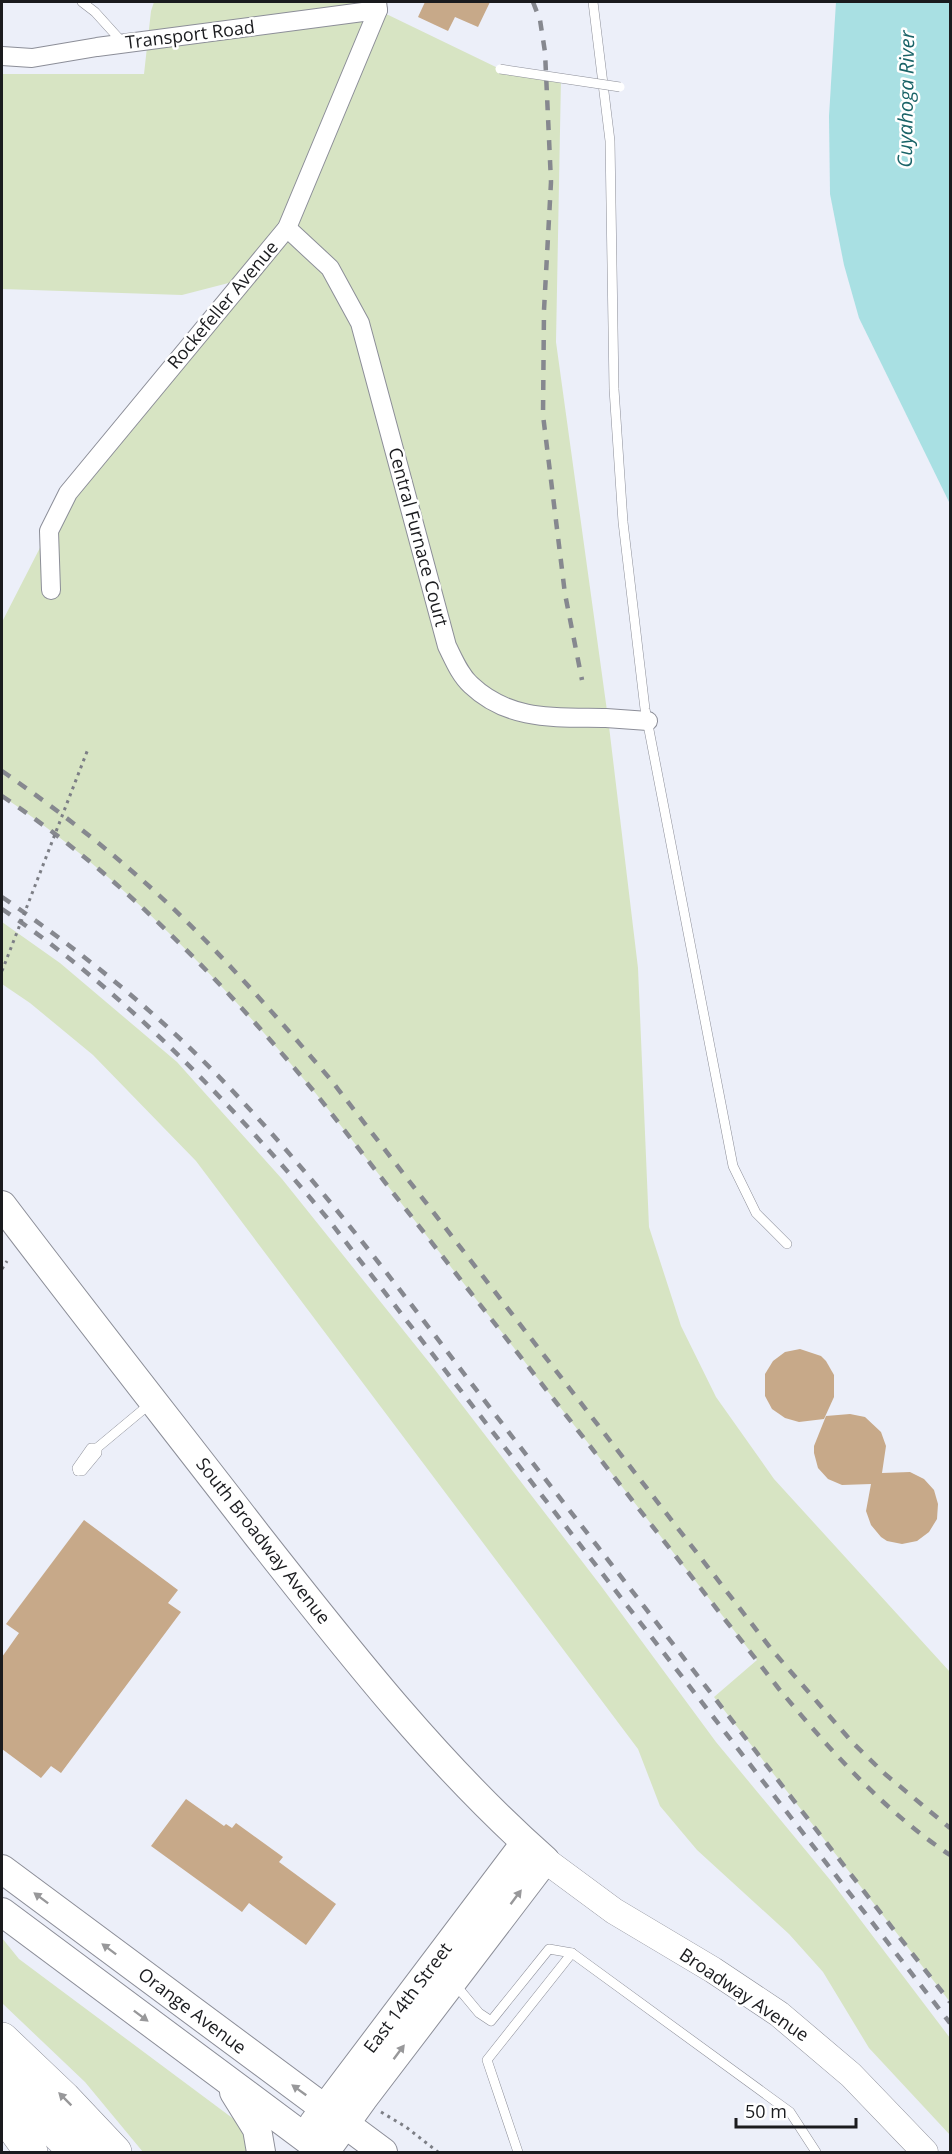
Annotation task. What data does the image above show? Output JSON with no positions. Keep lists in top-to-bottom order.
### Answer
{
  "streets": {
    "main road": ["South Broadway Avenue", "East 14th Street", "Orange Avenue"],
    "street": [
      "Transport Road",
      "Rockefeller Avenue",
      "Central Furnace Court",
      "Broadway Avenue"
    ]
  },
  "crossings": [
    ["Transport Road", "Rockefeller Avenue"],
    ["Rockefeller Avenue", "Central Furnace Court"],
    ["South Broadway Avenue", "Broadway Avenue"],
    ["South Broadway Avenue", "East 14th Street"],
    ["Broadway Avenue", "East 14th Street"],
    ["East 14th Street", "Orange Avenue"]
  ],
  "water": ["Cuyahoga River"],
  "scale_bar": "50 m"
}
